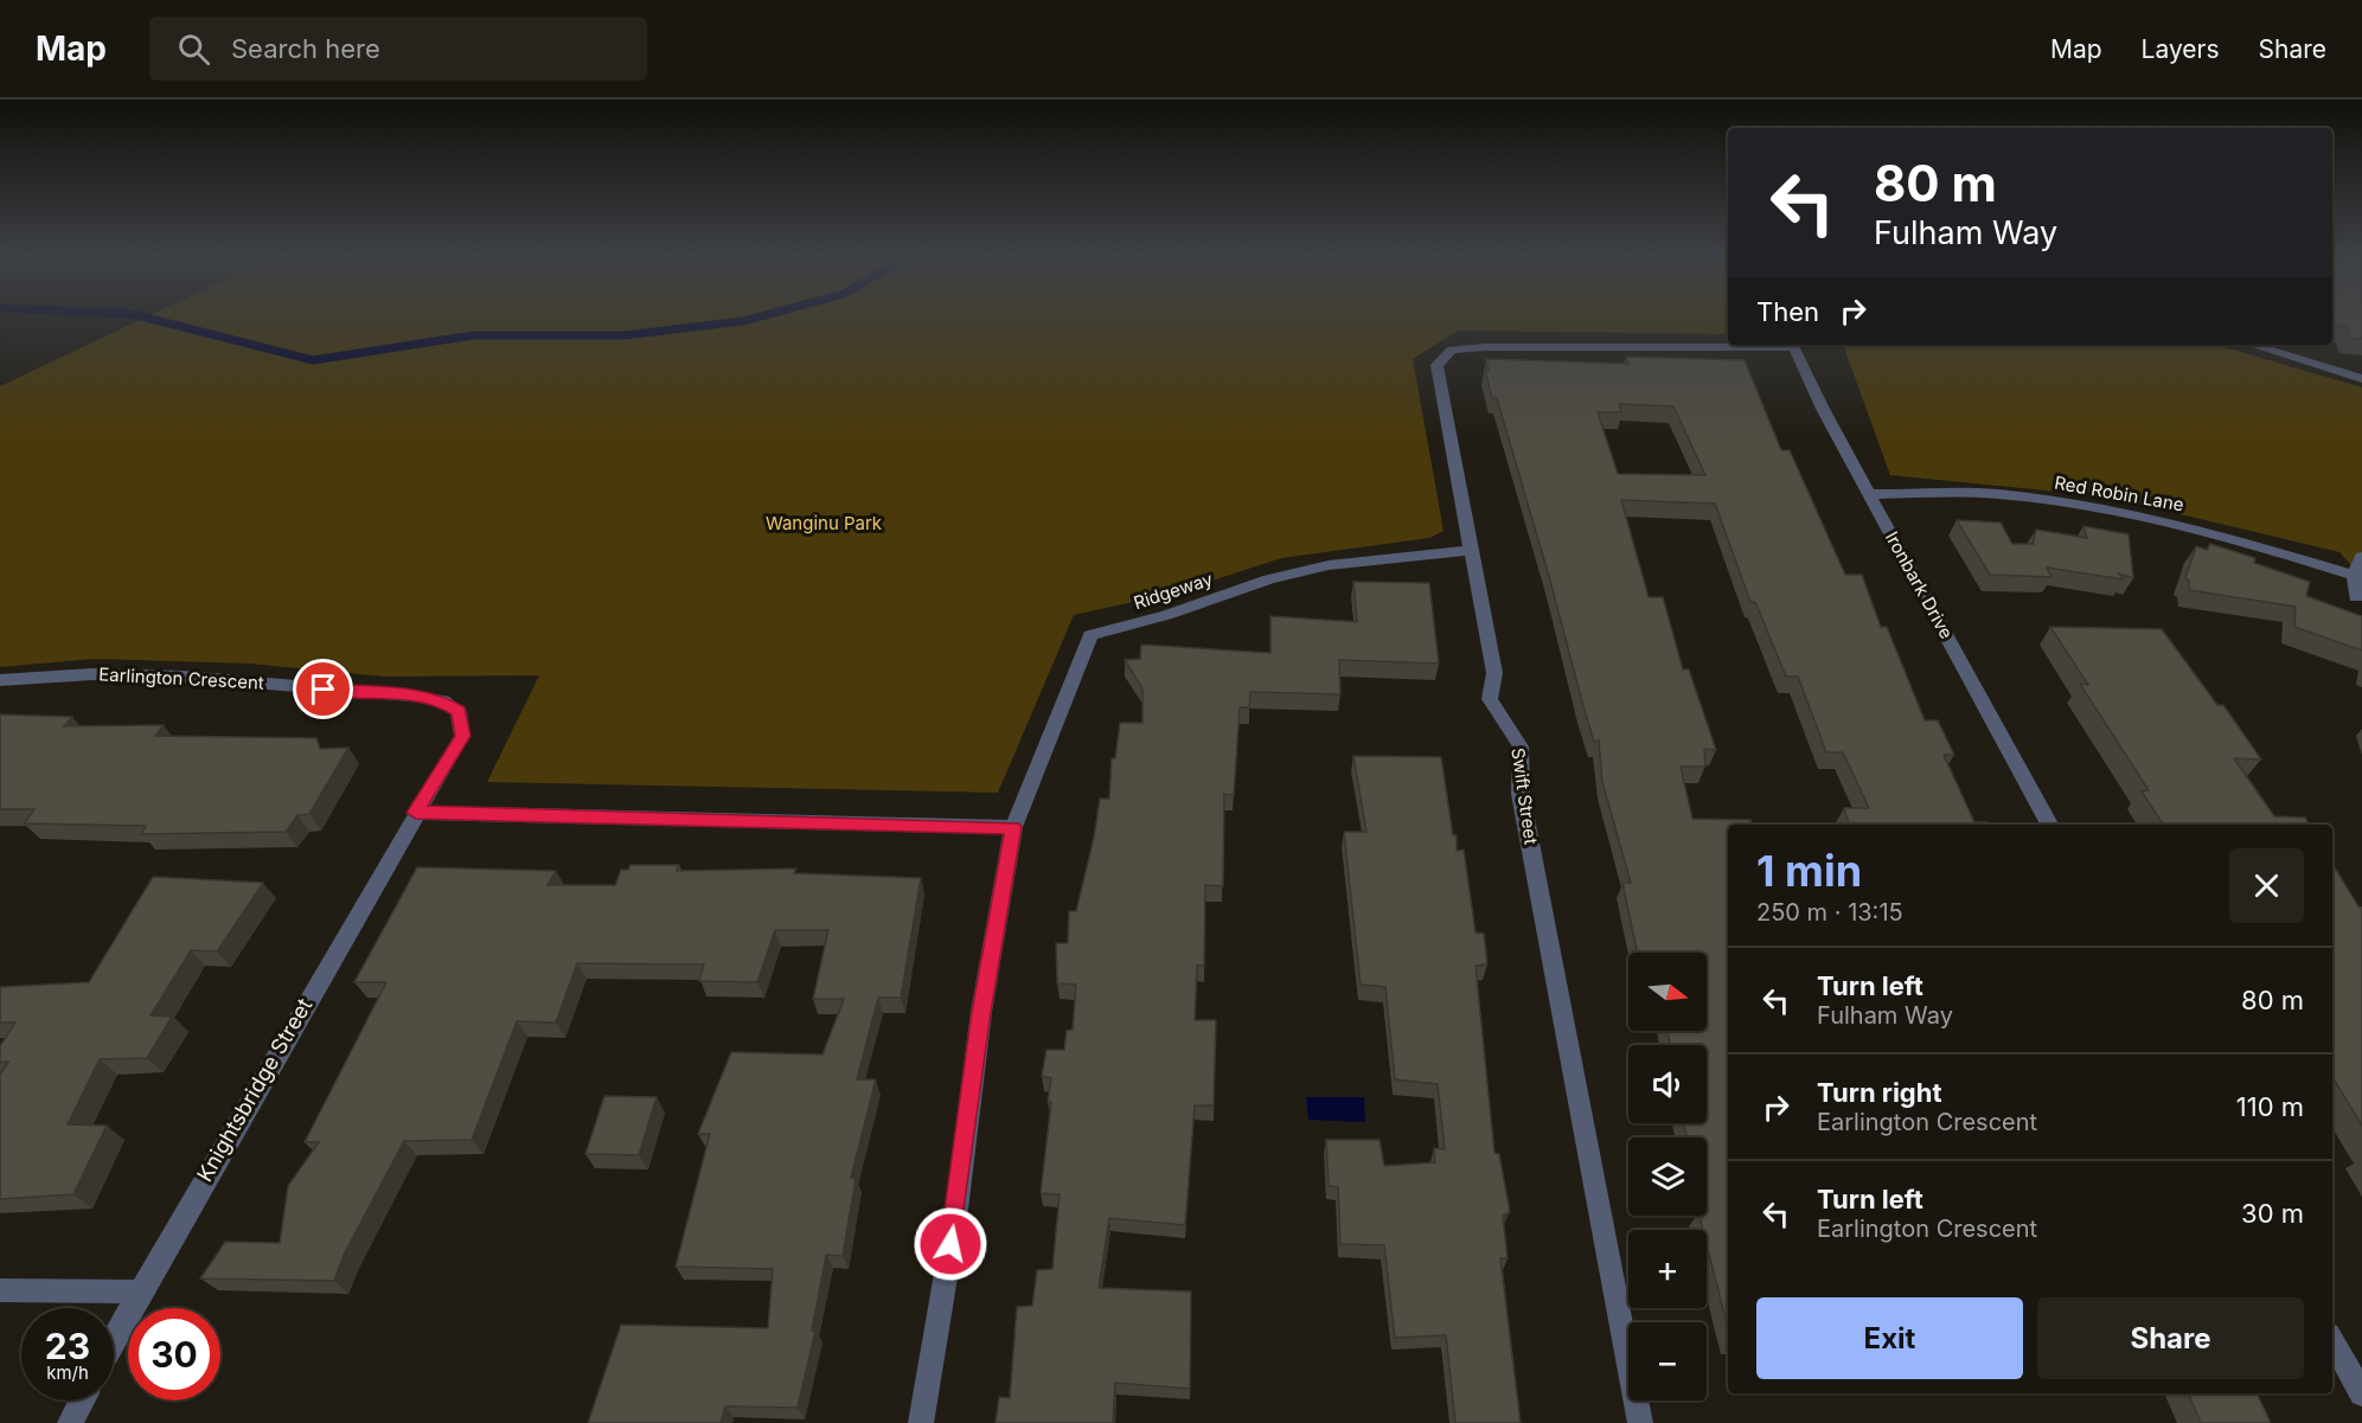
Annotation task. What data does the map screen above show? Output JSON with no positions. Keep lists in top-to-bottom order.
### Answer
{
  "streets": {
    "street": [
      "Red Robin Lane",
      "Ironbark Drive",
      "Ridgeway",
      "Earlington Crescent",
      "Swift Street",
      "Knightsbridge Street"
    ]
  },
  "crossings": [
    ["Red Robin Lane", "Ironbark Drive"],
    ["Ridgeway", "Swift Street"],
    ["Earlington Crescent", "Knightsbridge Street"]
  ],
  "parks": ["Wanginu Park"],
  "north": "right",
  "page": {
    "header": "Map",
    "search": "Search here",
    "nav": ["Map", "Layers", "Share"],
    "turn": ["80 m", "Fulham Way"],
    "then": "Then",
    "heading": ["1 min", "250 m · 13:15"],
    "list": [
      {
        "name": "Turn left",
        "note": "Fulham Way",
        "value": "80 m"
      },
      {
        "name": "Turn right",
        "note": "Earlington Crescent",
        "value": "110 m"
      },
      {
        "name": "Turn left",
        "note": "Earlington Crescent",
        "value": "30 m"
      }
    ],
    "map_buttons": ["+", "−"],
    "buttons": ["Exit", "Share"],
    "speed": "23 km/h",
    "limit": "30"
  }
}
